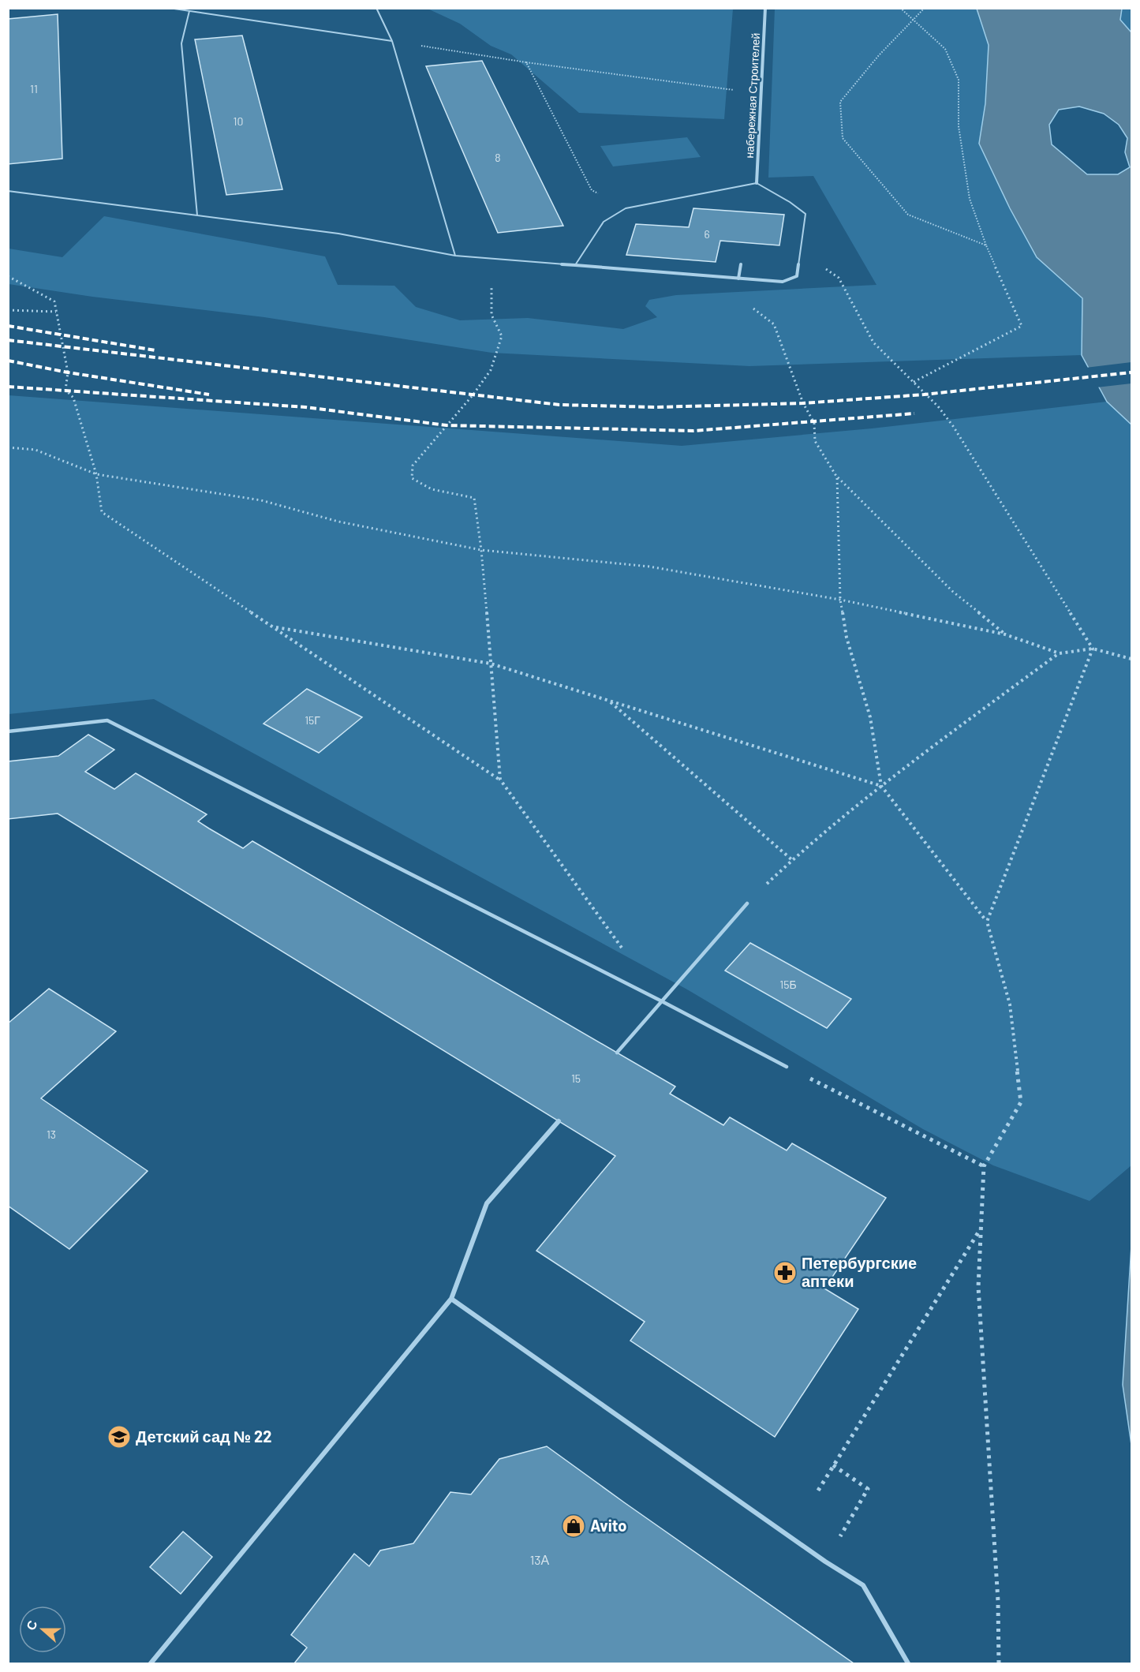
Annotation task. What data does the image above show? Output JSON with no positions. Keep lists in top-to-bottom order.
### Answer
{
  "streets": {
    "street": ["набережная Строителей"]
  },
  "places": {
    "pharmacy": ["Петербургские аптеки"],
    "school or university": ["Детский сад № 22"],
    "shop": ["Avito"]
  },
  "house_numbers": [
    "11",
    "10",
    "8",
    "6",
    "15Г",
    "15Б",
    "15",
    "13",
    "13А"
  ],
  "north": "left"
}
